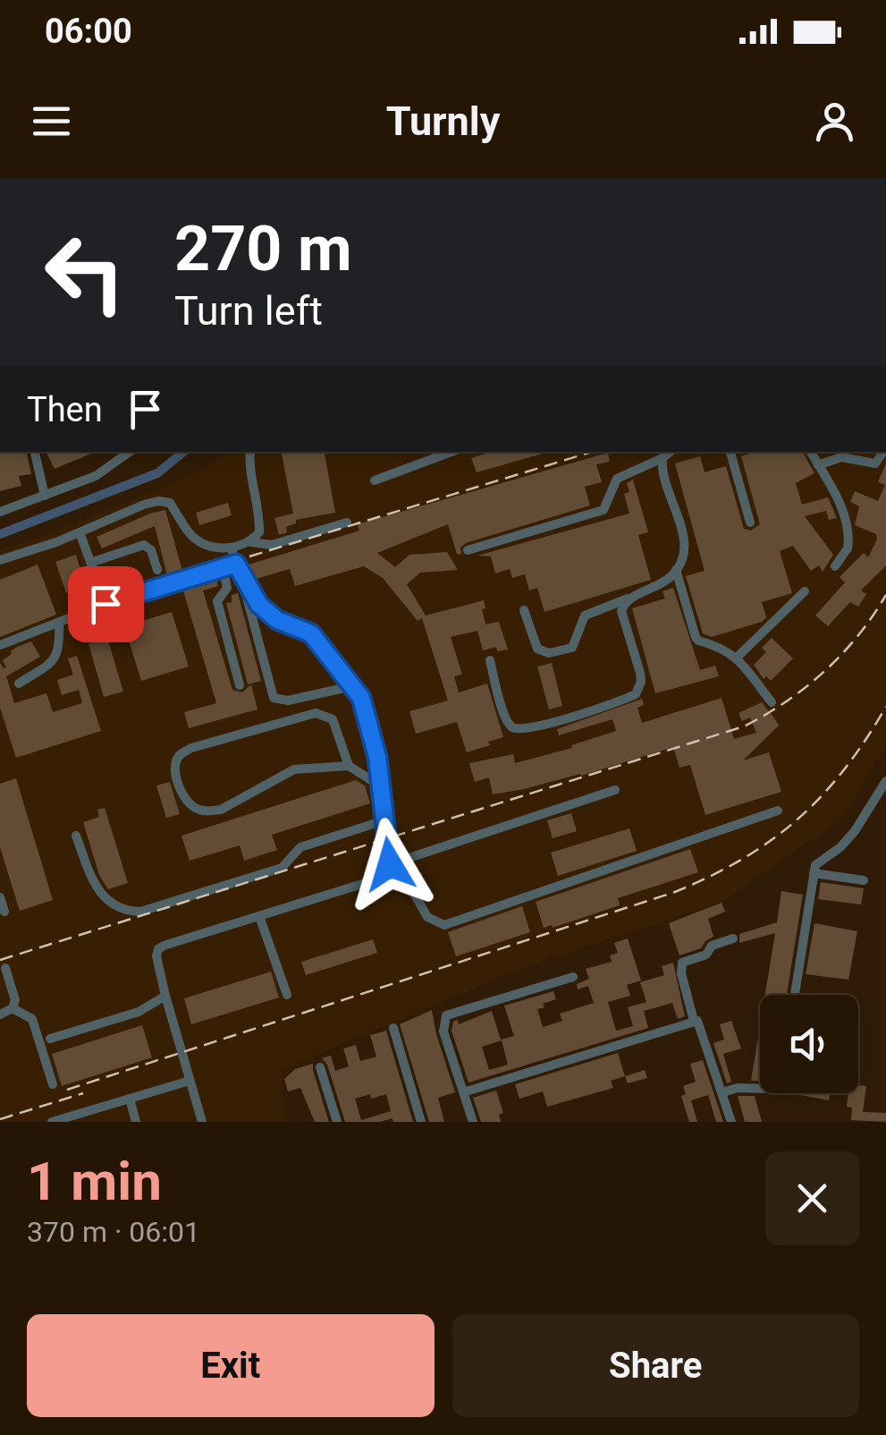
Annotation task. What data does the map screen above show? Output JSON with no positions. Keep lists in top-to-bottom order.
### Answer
{
  "page": {
    "status": "06:00",
    "header": "Turnly",
    "turn": ["270 m", "Turn left"],
    "then": "Then",
    "heading": ["1 min", "370 m · 06:01"],
    "buttons": ["Exit", "Share"]
  }
}
